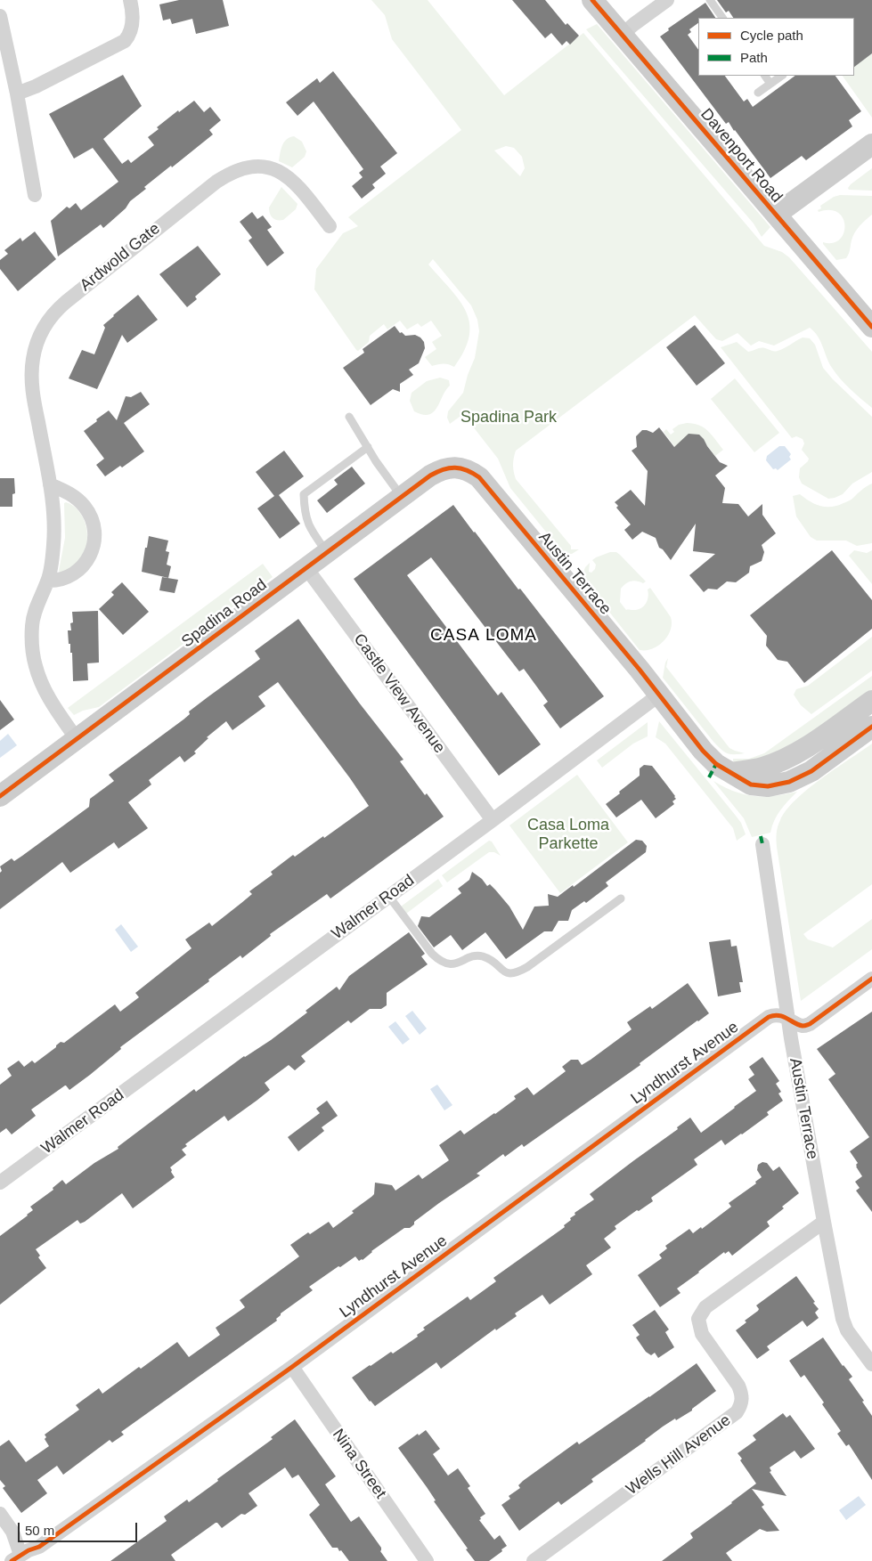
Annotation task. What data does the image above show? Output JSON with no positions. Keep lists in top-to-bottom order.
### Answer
{
  "streets": {
    "street": [
      "Davenport Road",
      "Ardwold Gate",
      "Austin Terrace",
      "Spadina Road",
      "Castle View Avenue",
      "Walmer Road",
      "Lyndhurst Avenue",
      "Wells Hill Avenue",
      "Nina Street"
    ]
  },
  "crossings": [
    ["Ardwold Gate", "Spadina Road"],
    ["Austin Terrace", "Spadina Road"],
    ["Austin Terrace", "Walmer Road"],
    ["Austin Terrace", "Lyndhurst Avenue"],
    ["Austin Terrace", "Wells Hill Avenue"],
    ["Spadina Road", "Castle View Avenue"],
    ["Castle View Avenue", "Walmer Road"],
    ["Lyndhurst Avenue", "Nina Street"]
  ],
  "districts": ["CASA LOMA"],
  "parks": ["Spadina Park", "Casa Loma Parkette"],
  "legend": ["Cycle path", "Path"],
  "scale_bar": "50 m"
}
